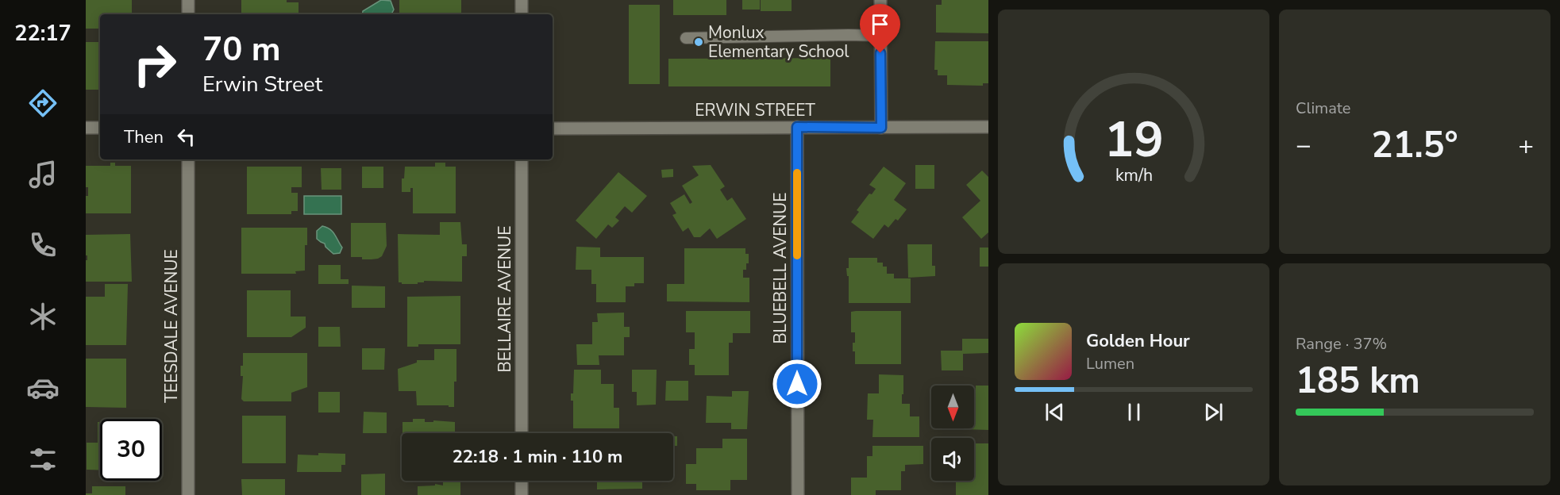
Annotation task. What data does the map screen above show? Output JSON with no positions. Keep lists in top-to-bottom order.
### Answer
{
  "streets": {
    "street": [
      "ERWIN STREET",
      "BLUEBELL AVENUE",
      "BELLAIRE AVENUE",
      "TEESDALE AVENUE"
    ]
  },
  "crossings": [
    ["ERWIN STREET", "BLUEBELL AVENUE"]
  ],
  "places": ["Monlux Elementary School"],
  "north": "bottom",
  "page": {
    "tabs": "22:17",
    "tile": [
      "Climate",
      ["Range · 37%", "185 km"]
    ],
    "turn": ["70 m", "Erwin Street"],
    "then": "Then",
    "heat": ["−", "21.5°", "+"],
    "song": ["Golden Hour", "Lumen"],
    "limit": "30",
    "trip": "22:18 · 1 min · 110 m",
    "gauge": ["19", "km/h"]
  }
}
